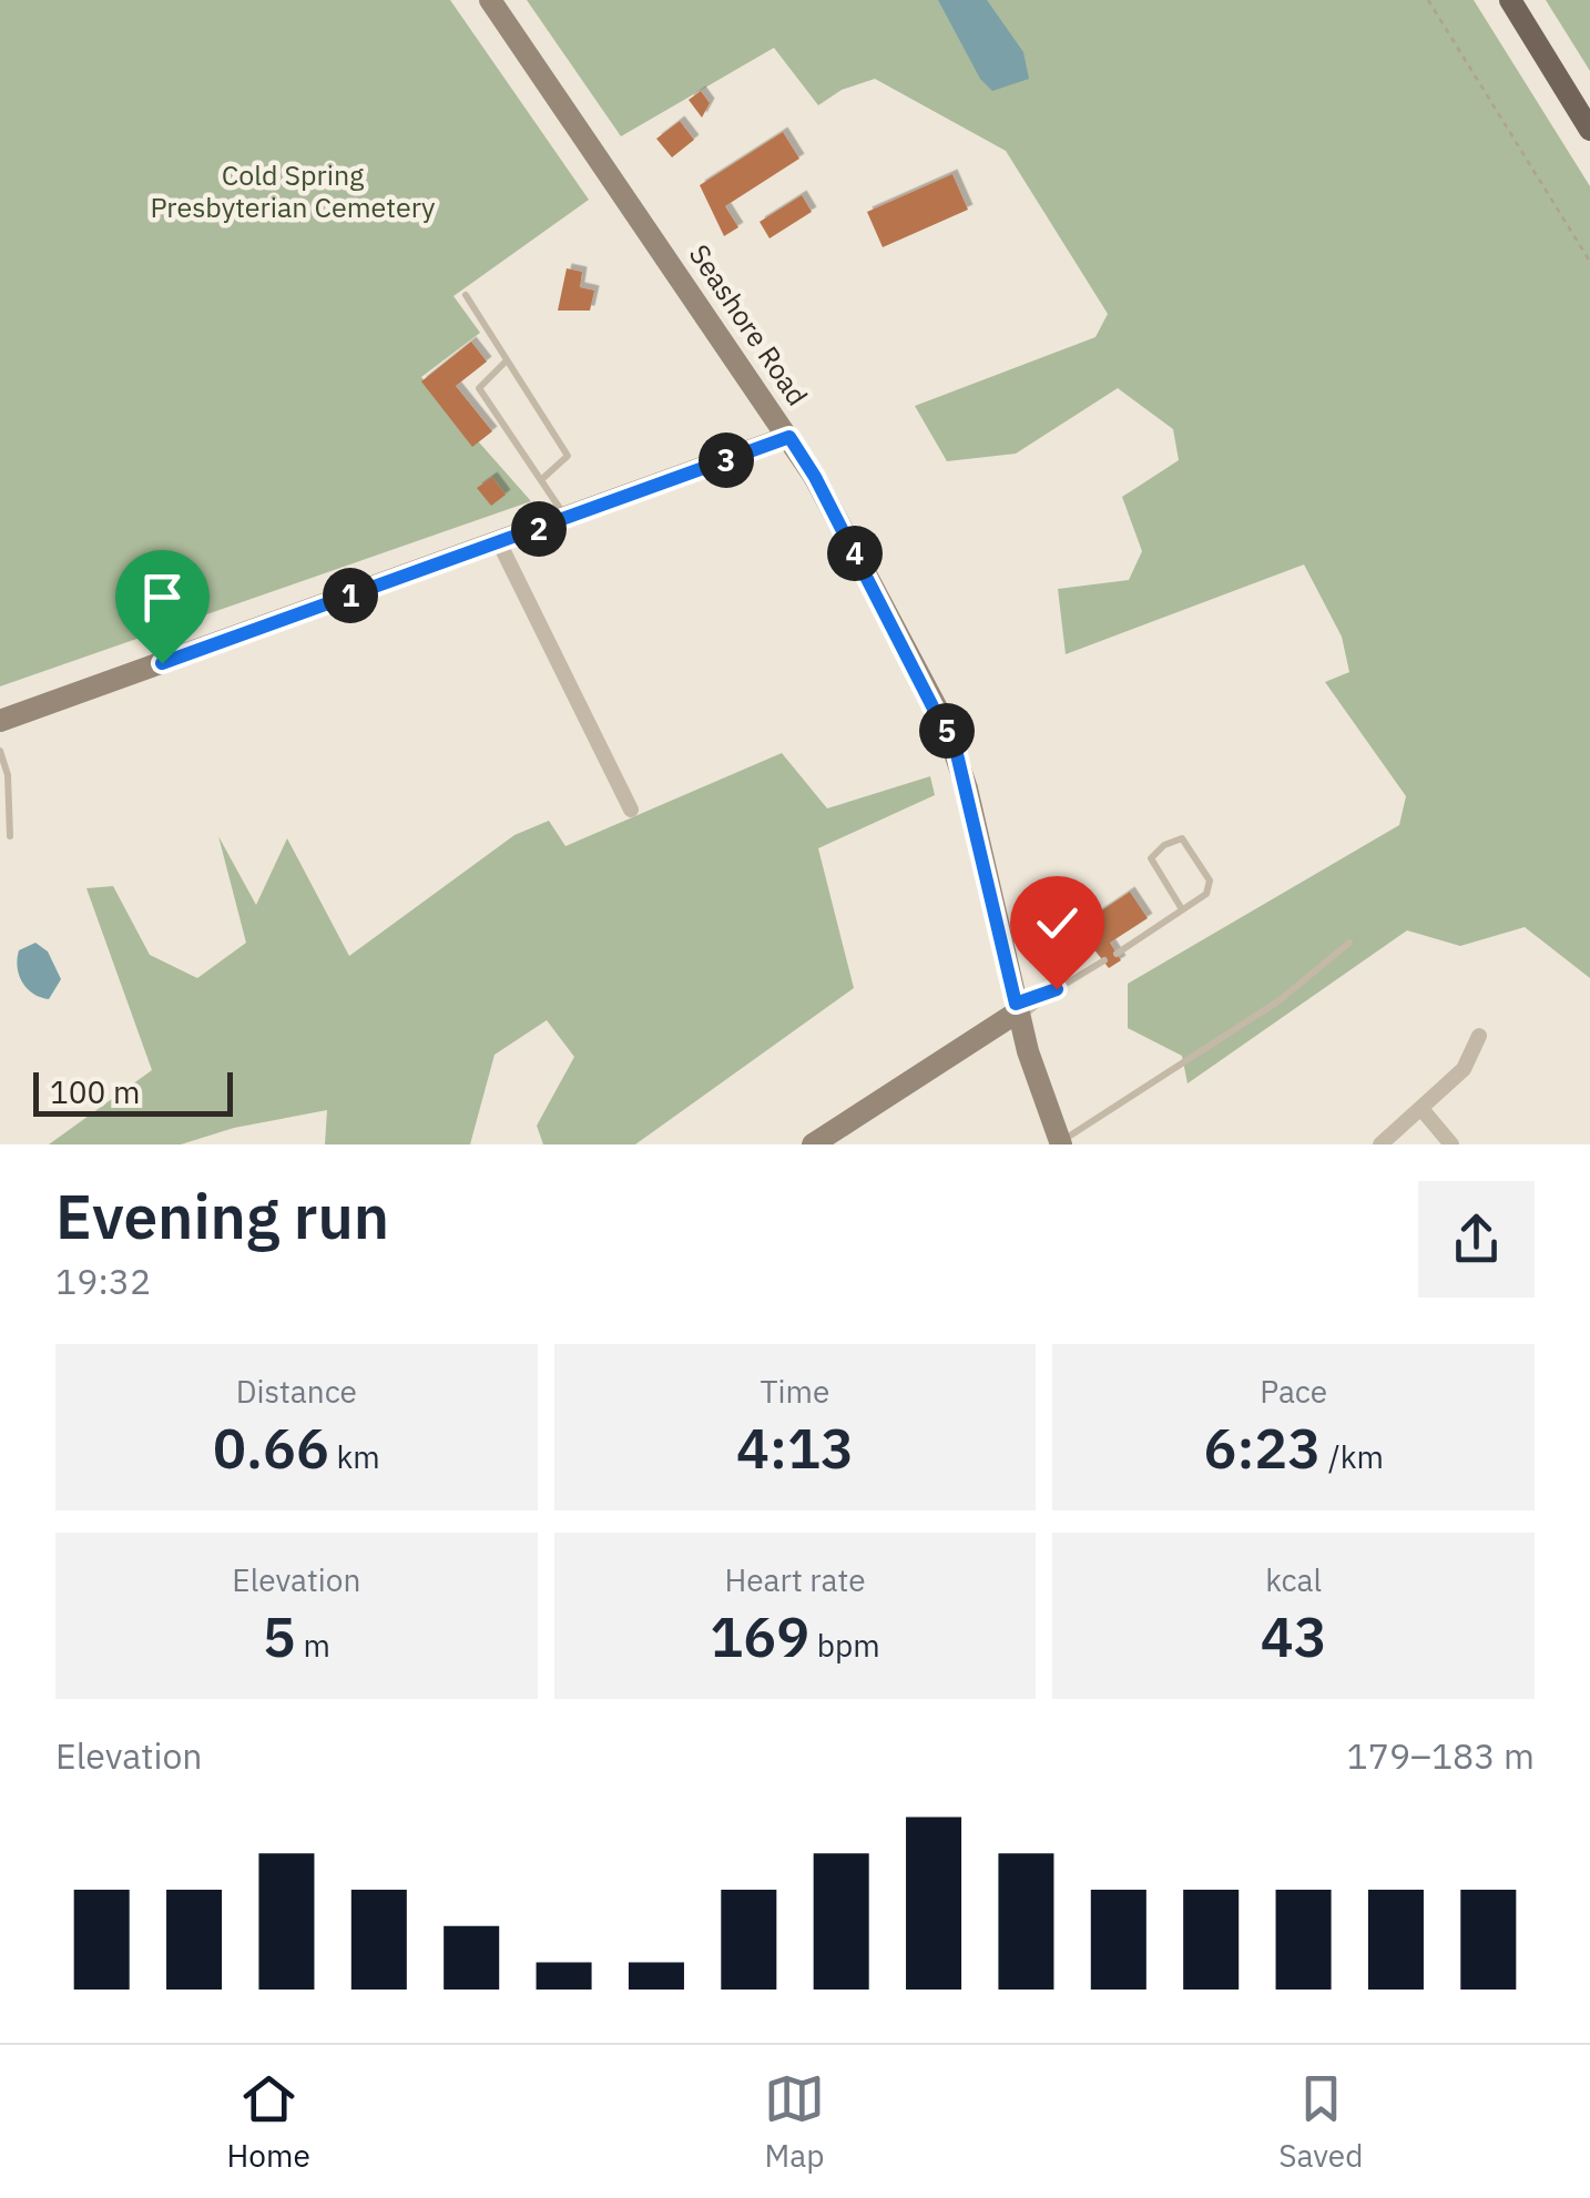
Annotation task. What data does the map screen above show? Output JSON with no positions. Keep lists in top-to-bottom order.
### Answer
{
  "streets": {
    "street": ["Seashore Road"]
  },
  "parks": ["Cold Spring Presbyterian Cemetery"],
  "scale_bar": "100 m",
  "page": {
    "pins": [
      "3",
      "2",
      "4",
      "1",
      "5"
    ],
    "scale": "100 m",
    "heading": ["Evening run", "19:32"],
    "stats": [
      ["Distance", "0.66 km"],
      ["Time", "4:13"],
      ["Pace", "6:23 /km"],
      ["Elevation", "5 m"],
      ["Heart rate", "169 bpm"],
      ["kcal", "43"]
    ],
    "chart": ["Elevation", "179–183 m"],
    "tabs": ["Home", "Map", "Saved"]
  }
}
